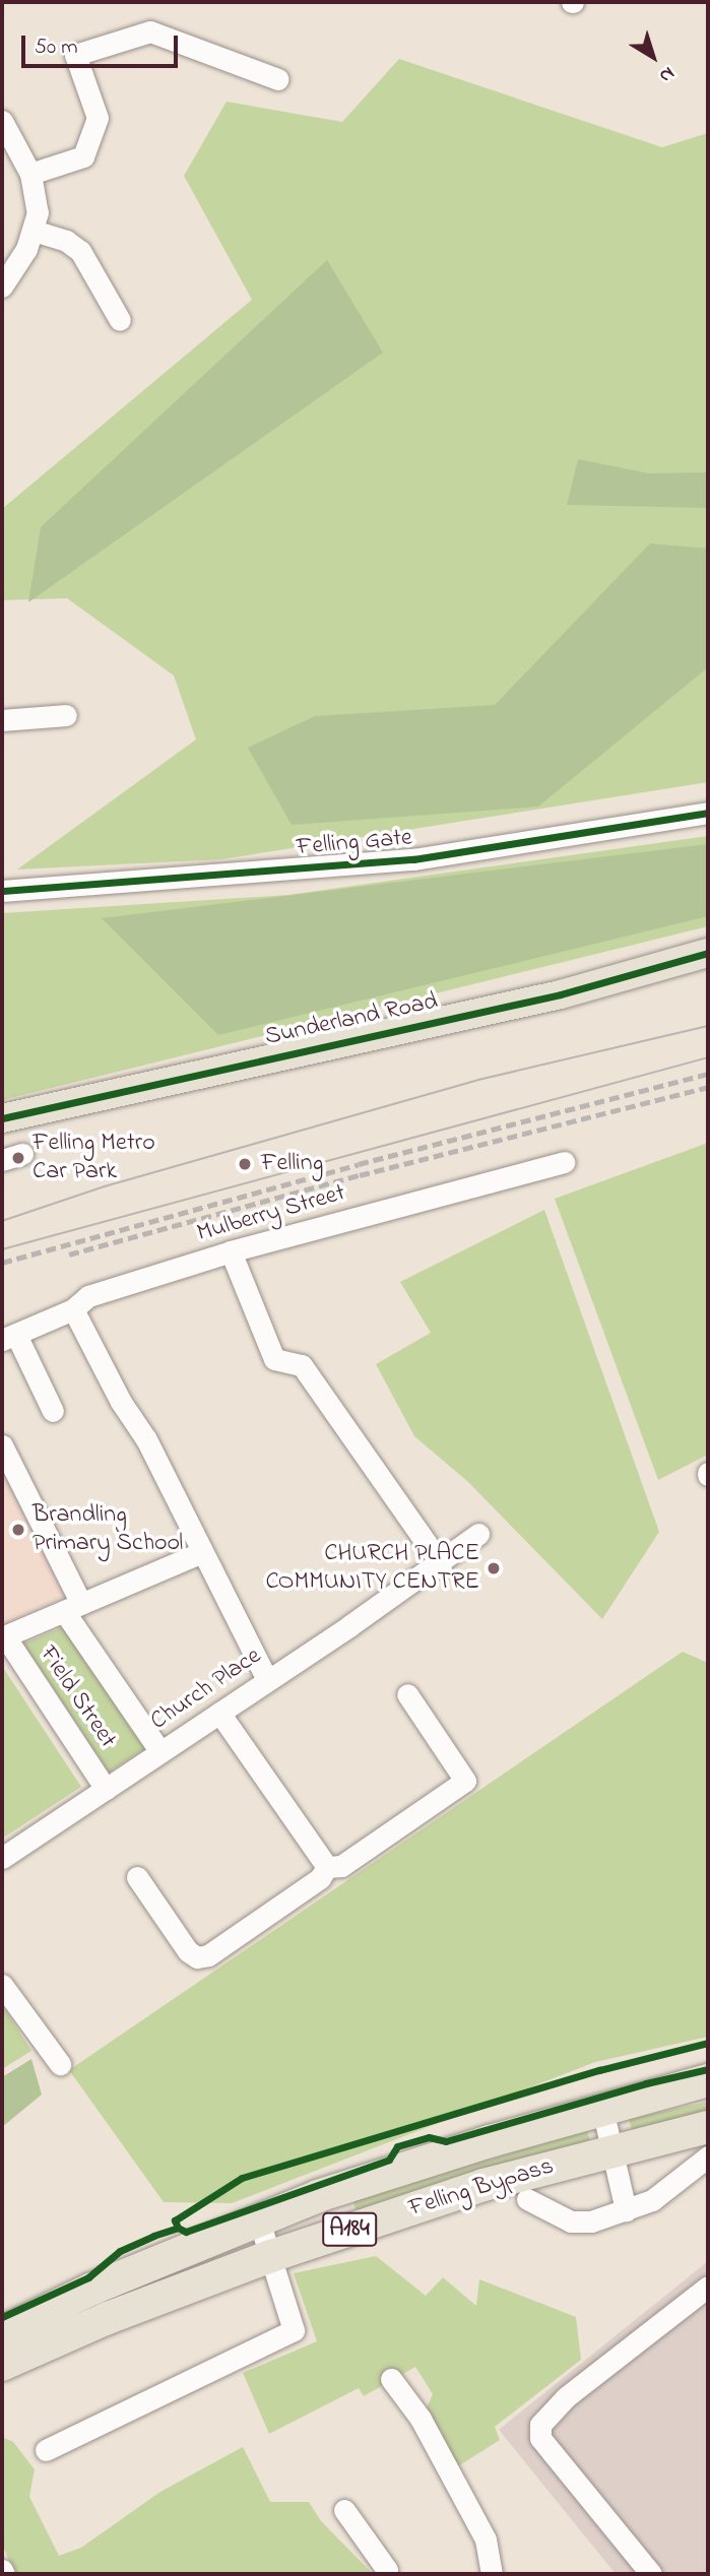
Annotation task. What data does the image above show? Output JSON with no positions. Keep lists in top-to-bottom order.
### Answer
{
  "streets": {
    "highway": ["Felling Bypass", "A184"],
    "main road": ["Sunderland Road"],
    "street": [
      "Felling Gate",
      "Mulberry Street",
      "Church Place",
      "Field Street"
    ]
  },
  "crossings": [
    ["Church Place", "Field Street"]
  ],
  "places": [
    "Felling Metro Car Park",
    "Felling",
    "Brandling Primary School",
    "CHURCH PLACE COMMUNITY CENTRE"
  ],
  "scale_bar": "50 m",
  "north": "bottom right"
}
